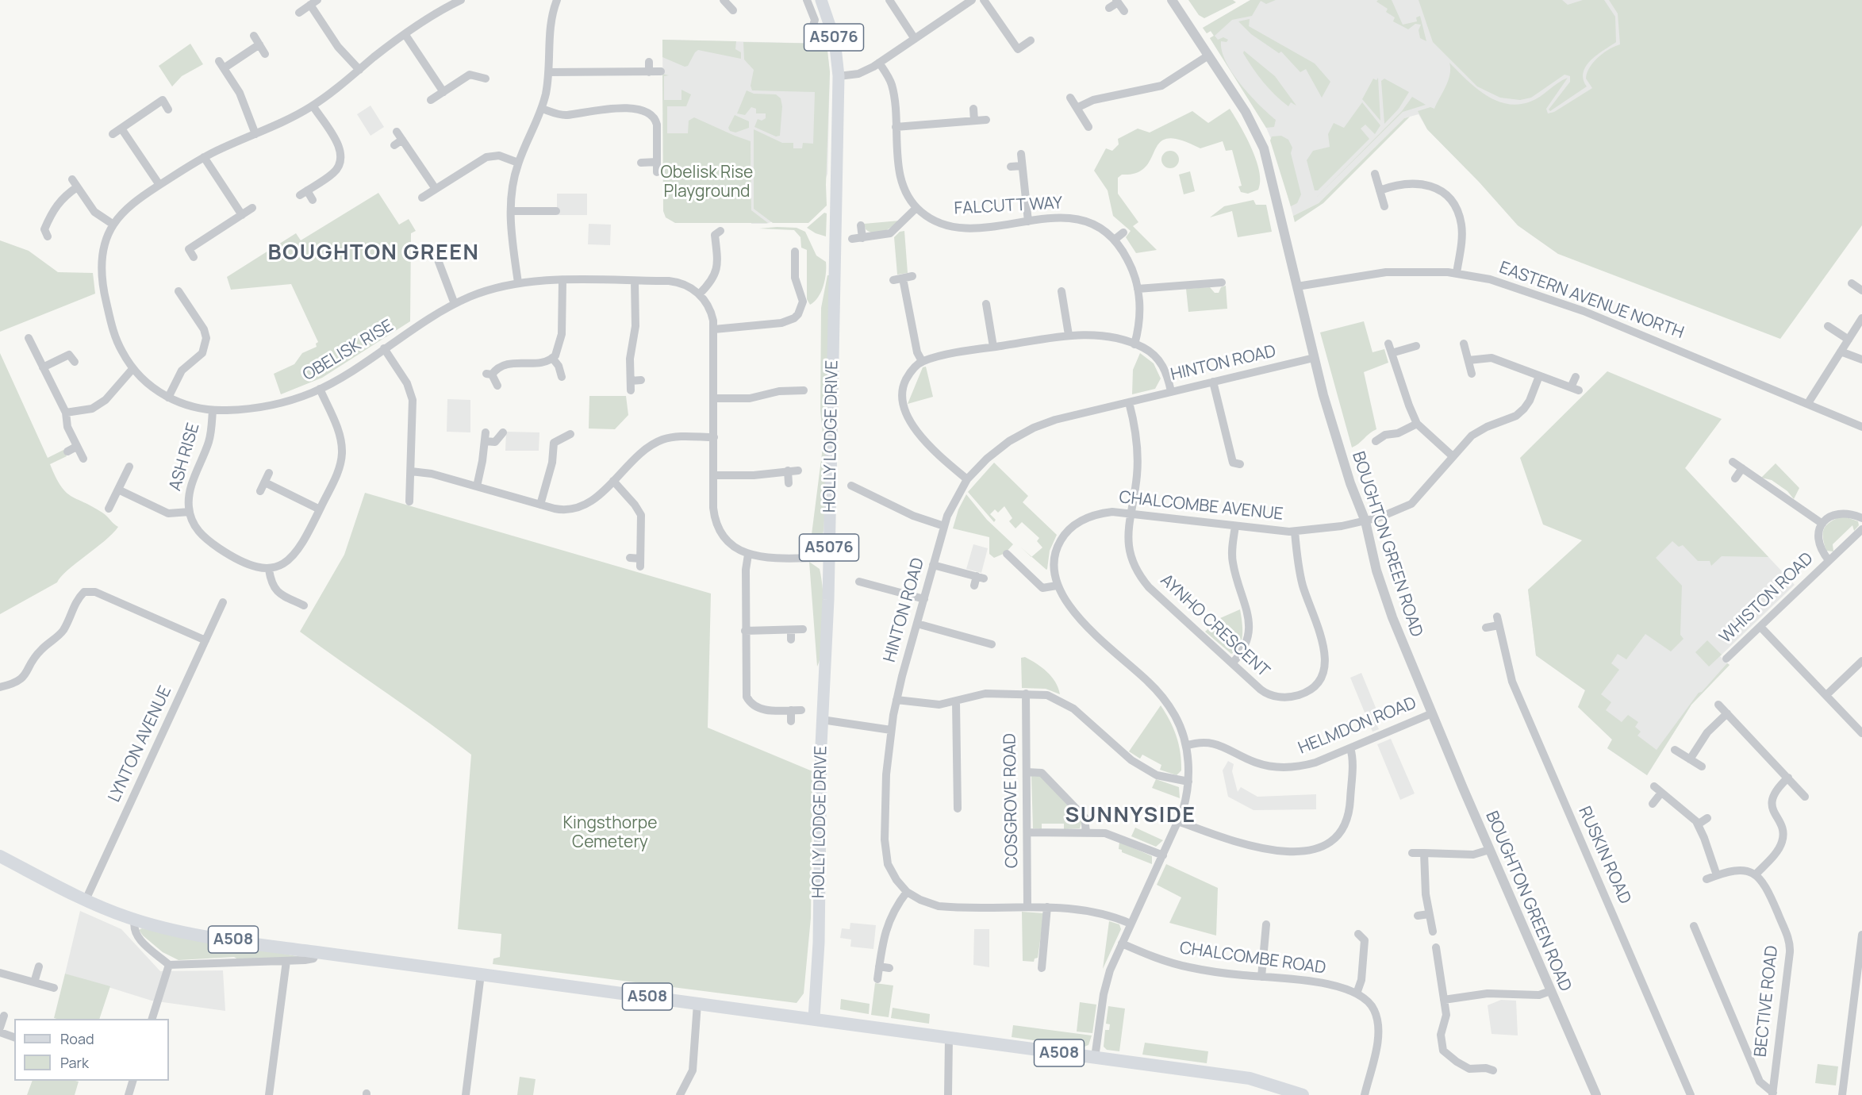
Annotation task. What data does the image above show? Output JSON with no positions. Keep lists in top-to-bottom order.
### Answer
{
  "streets": {
    "highway": ["A508"],
    "main road": ["A5076", "HOLLY LODGE DRIVE"],
    "street": [
      "FALCUTT WAY",
      "EASTERN AVENUE NORTH",
      "OBELISK RISE",
      "HINTON ROAD",
      "ASH RISE",
      "CHALCOMBE AVENUE",
      "BOUGHTON GREEN ROAD",
      "WHISTON ROAD",
      "AYNHO CRESCENT",
      "HELMDON ROAD",
      "LYNTON AVENUE",
      "COSGROVE ROAD",
      "RUSKIN ROAD",
      "CHALCOMBE ROAD",
      "BECTIVE ROAD"
    ]
  },
  "crossings": [
    ["EASTERN AVENUE NORTH", "BOUGHTON GREEN ROAD"],
    ["OBELISK RISE", "ASH RISE"],
    ["HINTON ROAD", "CHALCOMBE AVENUE"],
    ["HINTON ROAD", "BOUGHTON GREEN ROAD"],
    ["HINTON ROAD", "AYNHO CRESCENT"],
    ["HINTON ROAD", "COSGROVE ROAD"],
    ["HOLLY LODGE DRIVE", "A508"],
    ["CHALCOMBE AVENUE", "BOUGHTON GREEN ROAD"],
    ["CHALCOMBE AVENUE", "AYNHO CRESCENT"],
    ["CHALCOMBE AVENUE", "HELMDON ROAD"],
    ["CHALCOMBE AVENUE", "A508"],
    ["CHALCOMBE AVENUE", "CHALCOMBE ROAD"],
    ["BOUGHTON GREEN ROAD", "HELMDON ROAD"],
    ["LYNTON AVENUE", "A508"]
  ],
  "districts": ["BOUGHTON GREEN", "SUNNYSIDE"],
  "parks": ["Obelisk Rise Playground", "Kingsthorpe Cemetery"],
  "legend": ["Road", "Park"]
}
